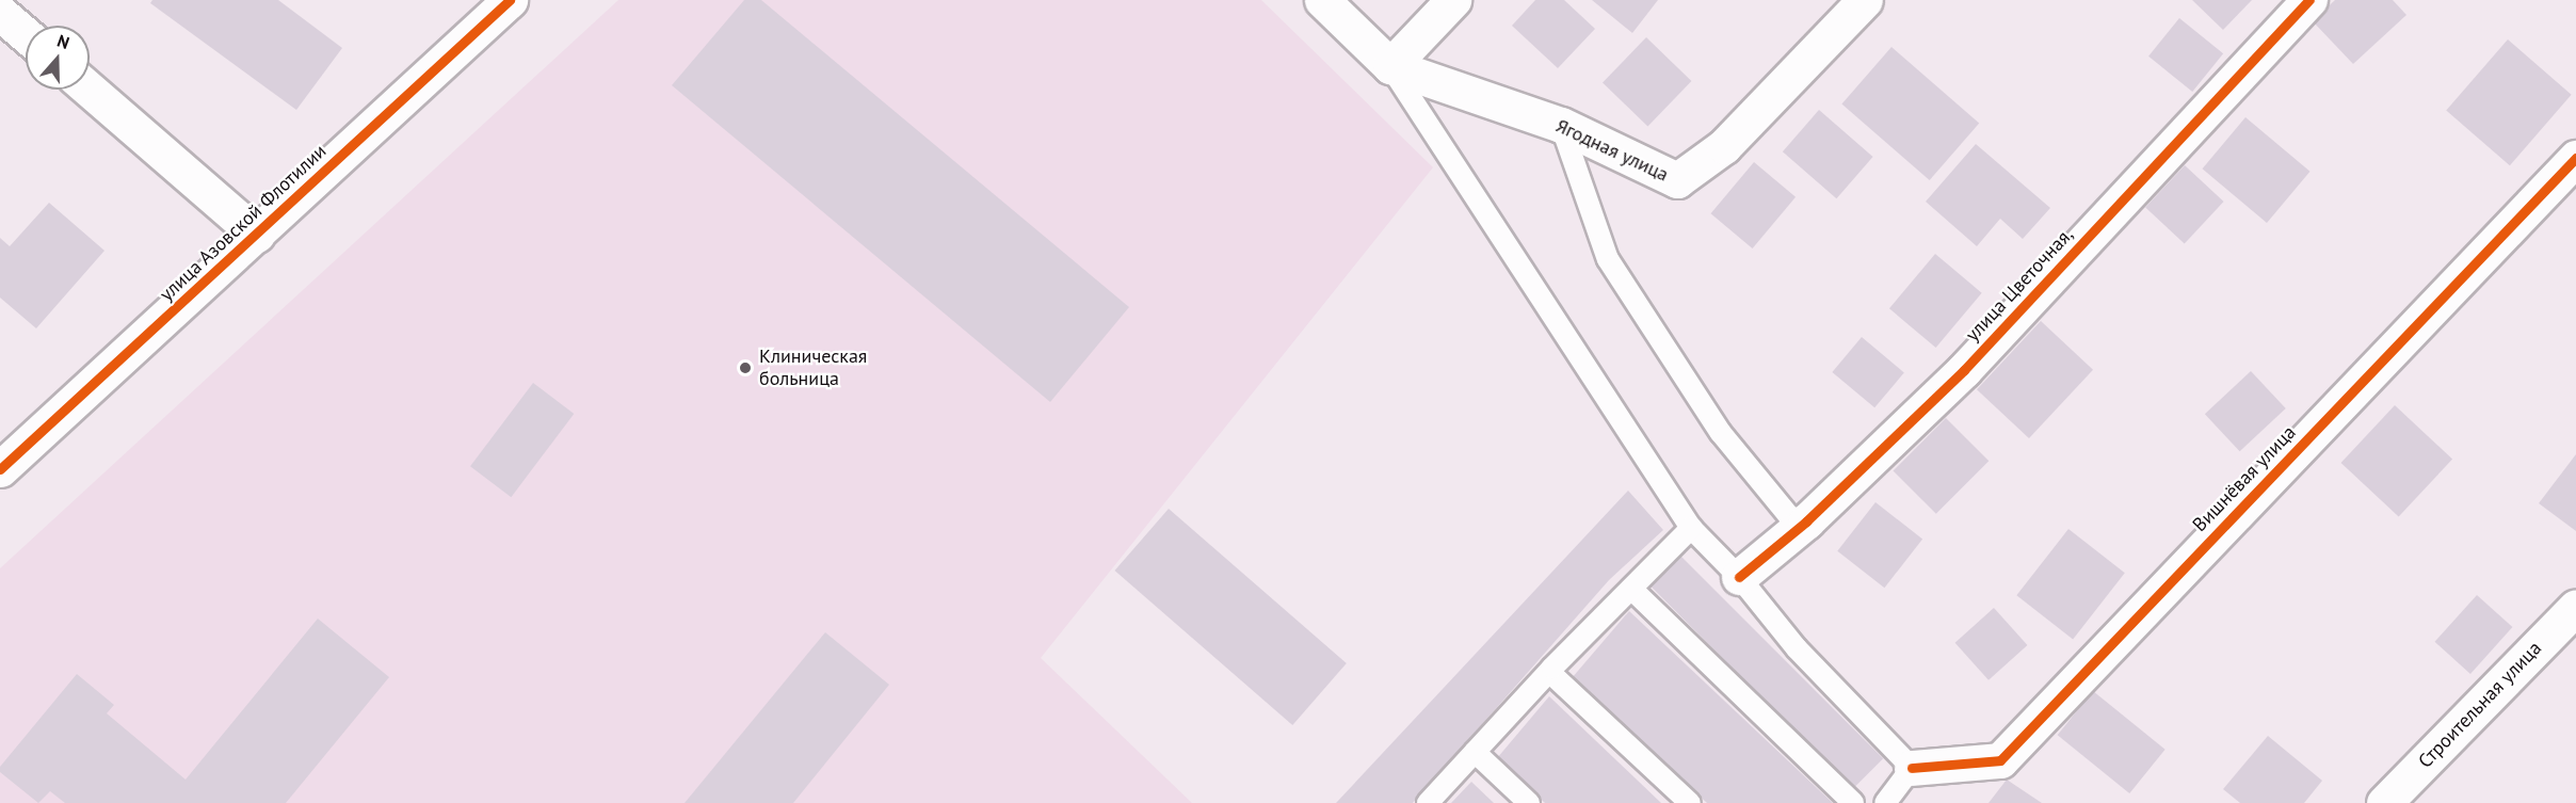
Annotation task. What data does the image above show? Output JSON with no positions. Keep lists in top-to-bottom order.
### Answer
{
  "streets": {
    "street": [
      "Ягодная улица",
      "улица Азовской Флотилии",
      "улица Цветочная,",
      "Вишнёвая улица",
      "Строительная улица"
    ]
  },
  "places": ["Клиническая больница"],
  "north": "top"
}
